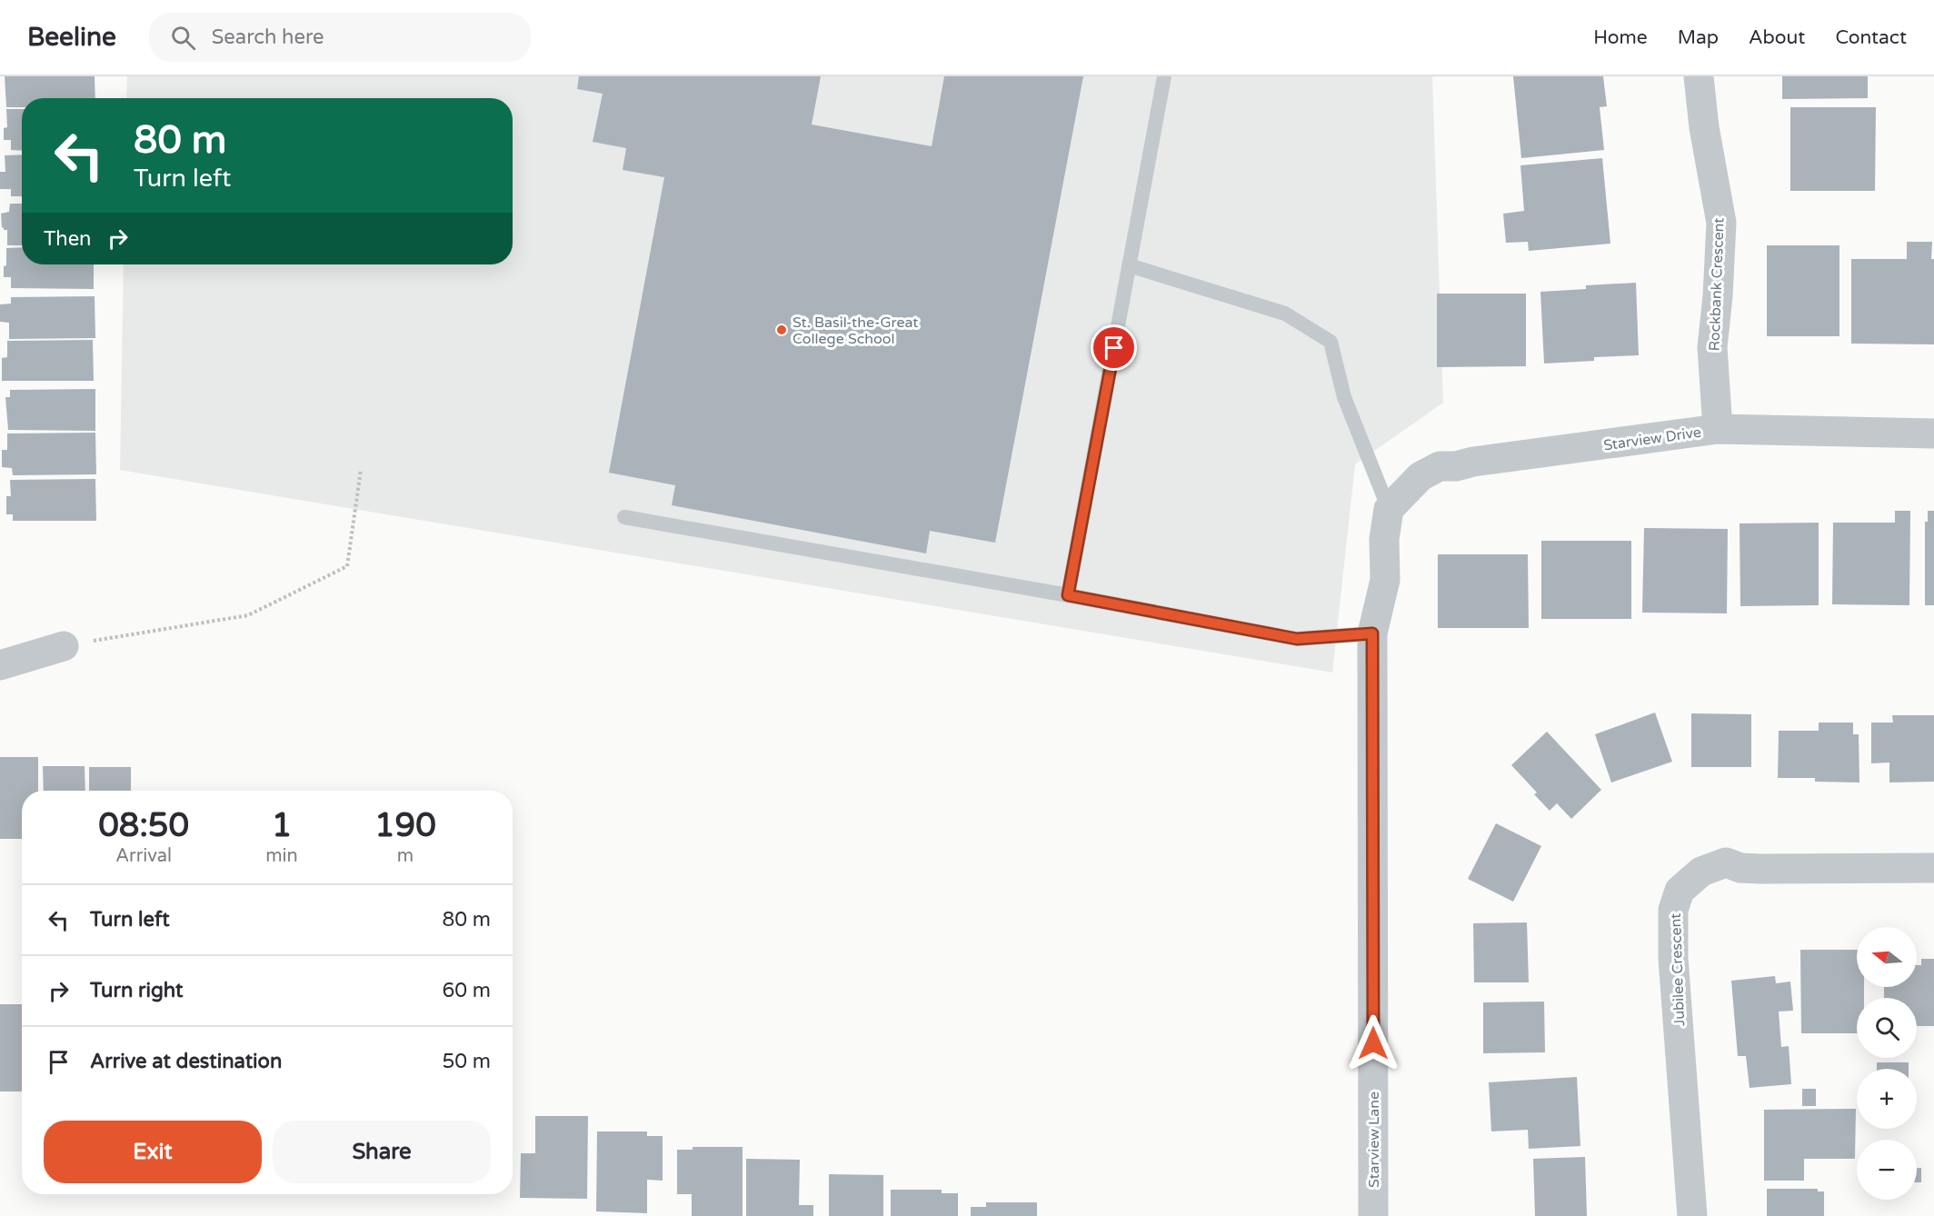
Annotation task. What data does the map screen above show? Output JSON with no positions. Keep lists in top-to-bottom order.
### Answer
{
  "streets": {
    "street": [
      "Rockbank Crescent",
      "Starview Drive",
      "Jubilee Crescent",
      "Starview Lane"
    ]
  },
  "crossings": [
    ["Rockbank Crescent", "Starview Drive"],
    ["Starview Drive", "Starview Lane"]
  ],
  "places": ["St. Basil-the-Great College School"],
  "north": "left",
  "page": {
    "header": "Beeline",
    "search": "Search here",
    "nav": [
      "Home",
      "Map",
      "About",
      "Contact"
    ],
    "turn": ["80 m", "Turn left"],
    "then": "Then",
    "eta": [
      "08:50",
      "Arrival",
      "1",
      "min",
      "190",
      "m"
    ],
    "list": [
      {
        "name": "Turn left",
        "value": "80 m"
      },
      {
        "name": "Turn right",
        "value": "60 m"
      },
      {
        "name": "Arrive at destination",
        "value": "50 m"
      }
    ],
    "map_buttons": ["+", "−"],
    "buttons": ["Exit", "Share"]
  }
}
